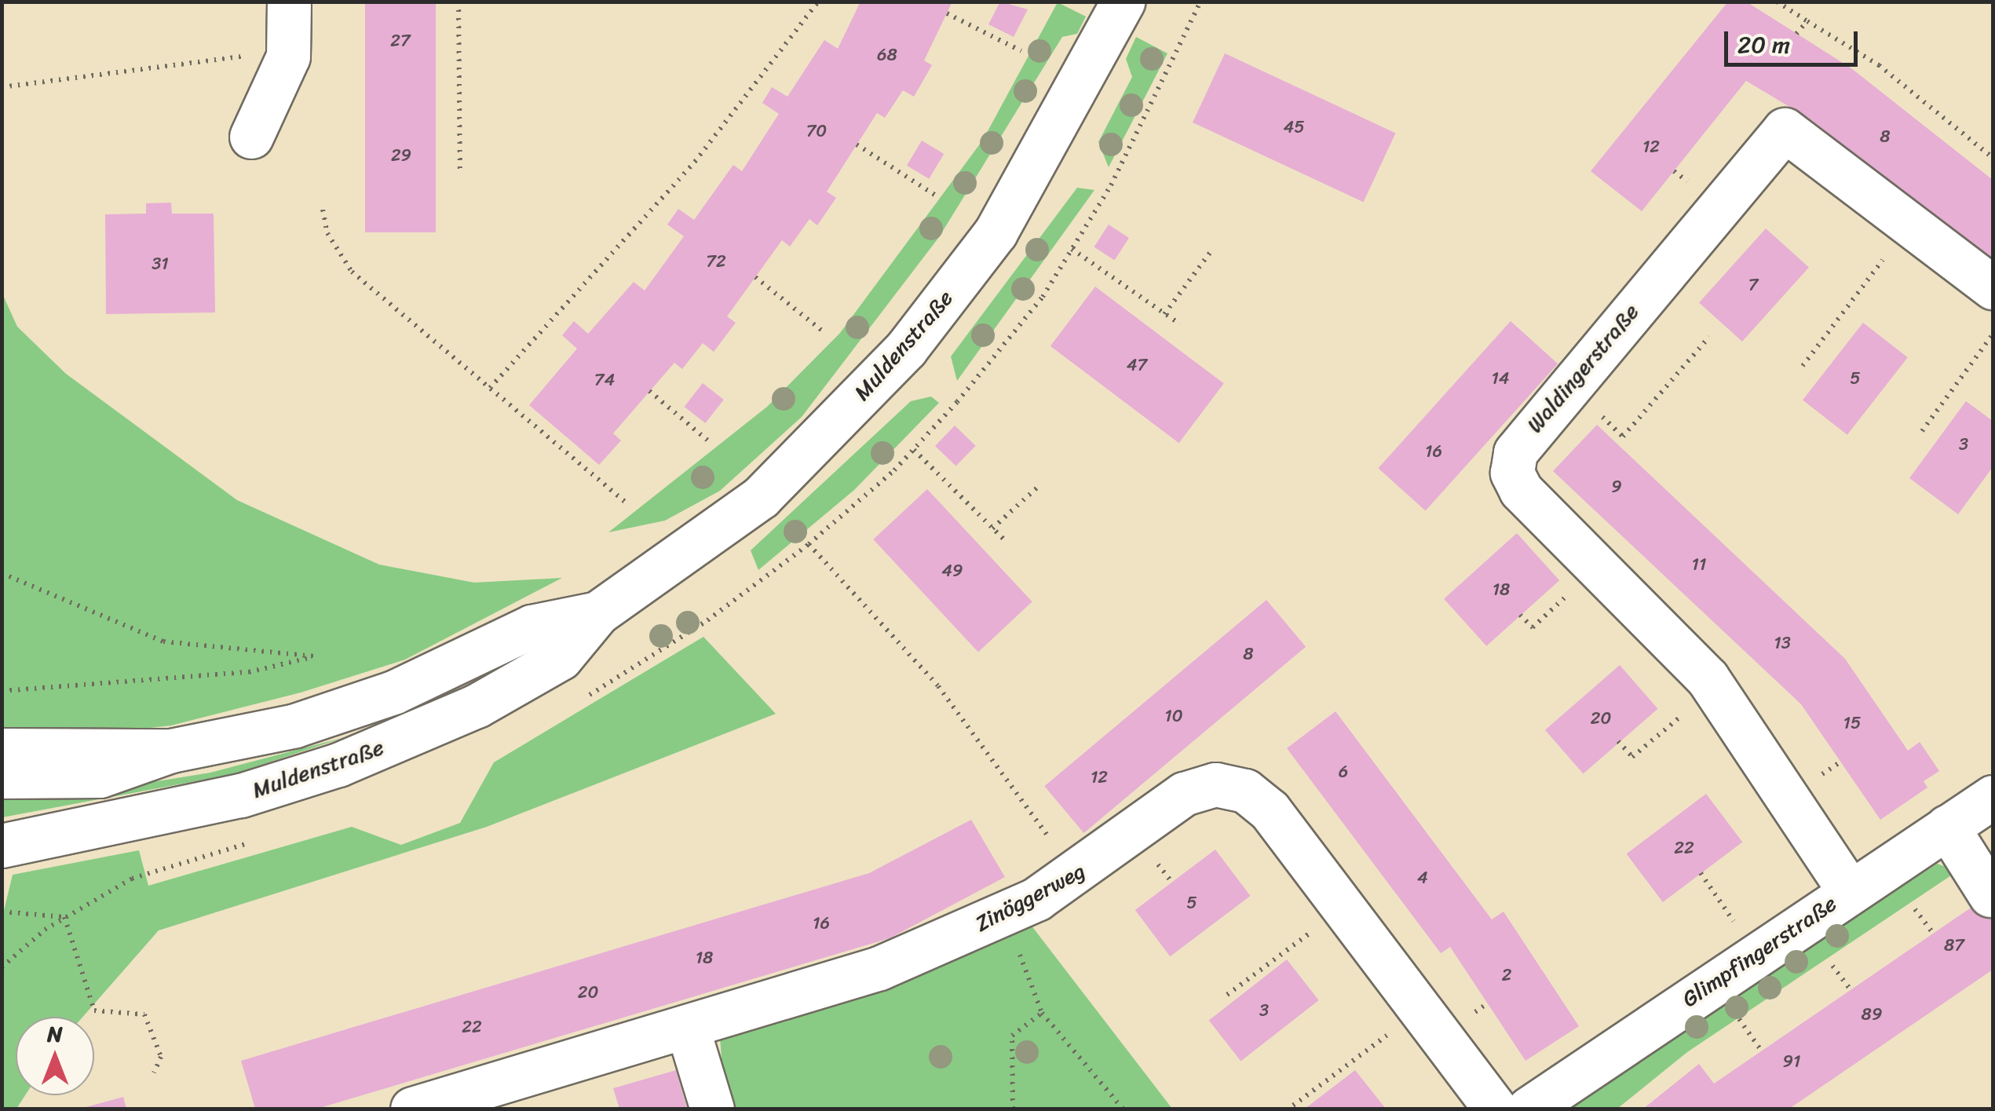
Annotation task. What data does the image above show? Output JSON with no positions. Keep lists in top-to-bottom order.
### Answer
{
  "streets": {
    "main road": [
      "Muldenstraße",
      "Waldingerstraße",
      "Zinöggerweg",
      "Glimpfingerstraße"
    ]
  },
  "crossings": [
    ["Waldingerstraße", "Glimpfingerstraße"]
  ],
  "house_numbers": [
    "27",
    "68",
    "45",
    "70",
    "8",
    "12",
    "29",
    "72",
    "31",
    "7",
    "47",
    "14",
    "5",
    "74",
    "3",
    "16",
    "9",
    "11",
    "49",
    "18",
    "13",
    "8",
    "10",
    "20",
    "15",
    "6",
    "12",
    "22",
    "4",
    "5",
    "16",
    "87",
    "18",
    "2",
    "20",
    "3",
    "89",
    "22",
    "91"
  ],
  "scale_bar": "20 m",
  "north": "top"
}
